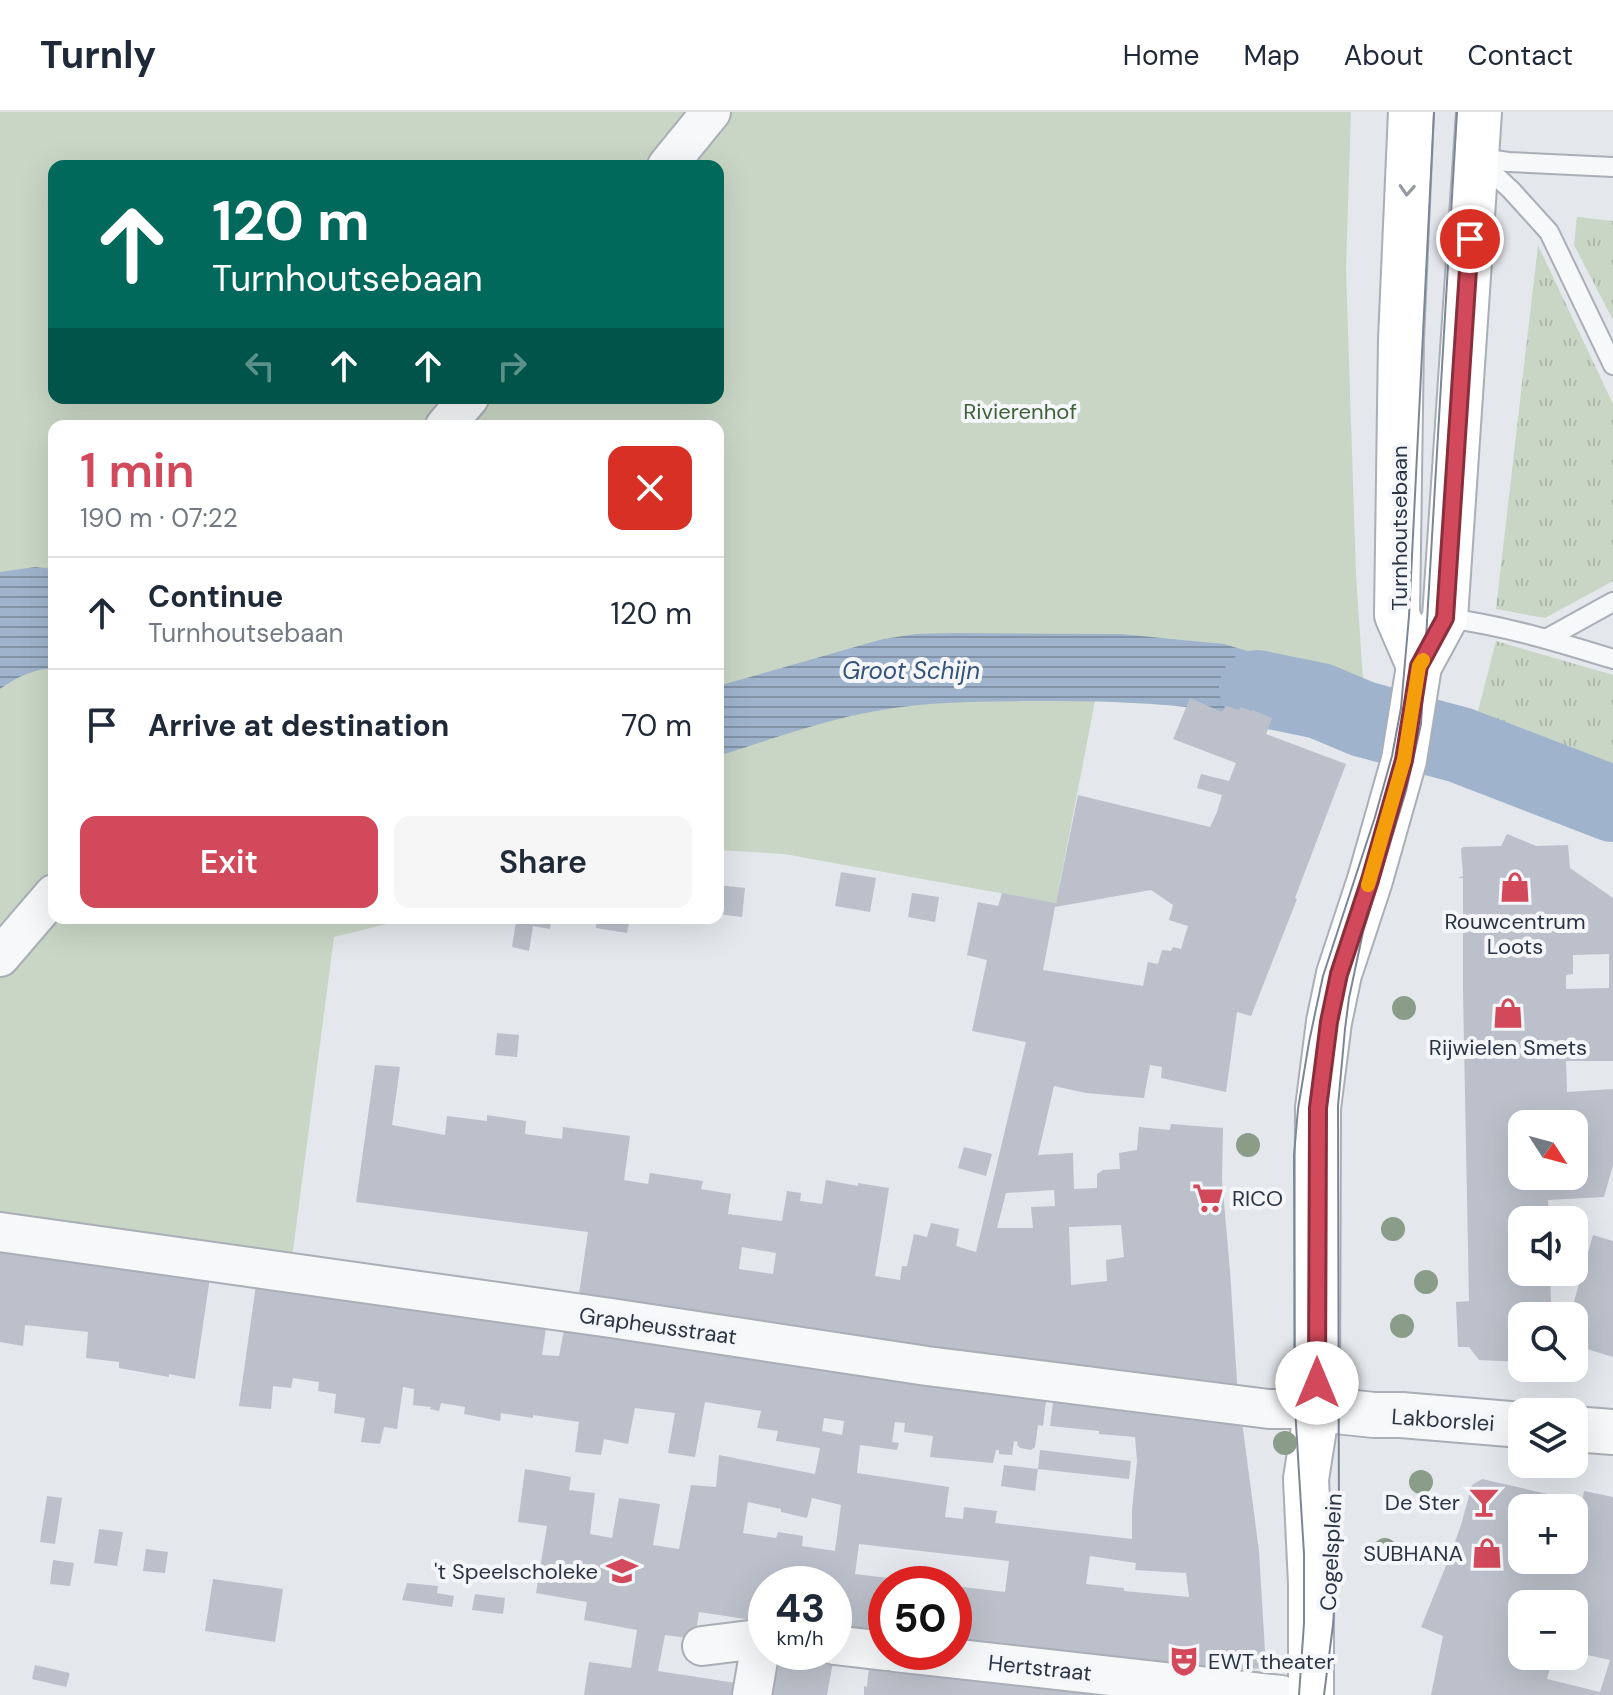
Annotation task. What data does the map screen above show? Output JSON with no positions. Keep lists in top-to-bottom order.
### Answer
{
  "streets": {
    "main road": ["Turnhoutsebaan", "Cogelsplein"],
    "street": ["Grapheusstraat", "Lakborslei", "Hertstraat"]
  },
  "crossings": [
    ["Turnhoutsebaan", "Cogelsplein"],
    ["Grapheusstraat", "Lakborslei"],
    ["Grapheusstraat", "Cogelsplein"],
    ["Lakborslei", "Cogelsplein"]
  ],
  "water": ["Groot Schijn"],
  "parks": ["Rivierenhof"],
  "places": {
    "shop": ["Rouwcentrum Loots", "Rijwielen Smets", "SUBHANA"],
    "supermarket": ["RICO"],
    "bar": ["De Ster"],
    "school or university": ["'t Speelscholeke"],
    "theatre": ["EWT theater"]
  },
  "north": "bottom right",
  "page": {
    "header": "Turnly",
    "nav": [
      "Home",
      "Map",
      "About",
      "Contact"
    ],
    "turn": ["120 m", "Turnhoutsebaan"],
    "heading": ["1 min", "190 m · 07:22"],
    "list": [
      {
        "name": "Continue",
        "note": "Turnhoutsebaan",
        "value": "120 m"
      },
      {
        "name": "Arrive at destination",
        "value": "70 m"
      }
    ],
    "buttons": ["Exit", "Share"],
    "map_buttons": ["+", "−"],
    "speed": "43 km/h",
    "limit": "50"
  }
}
